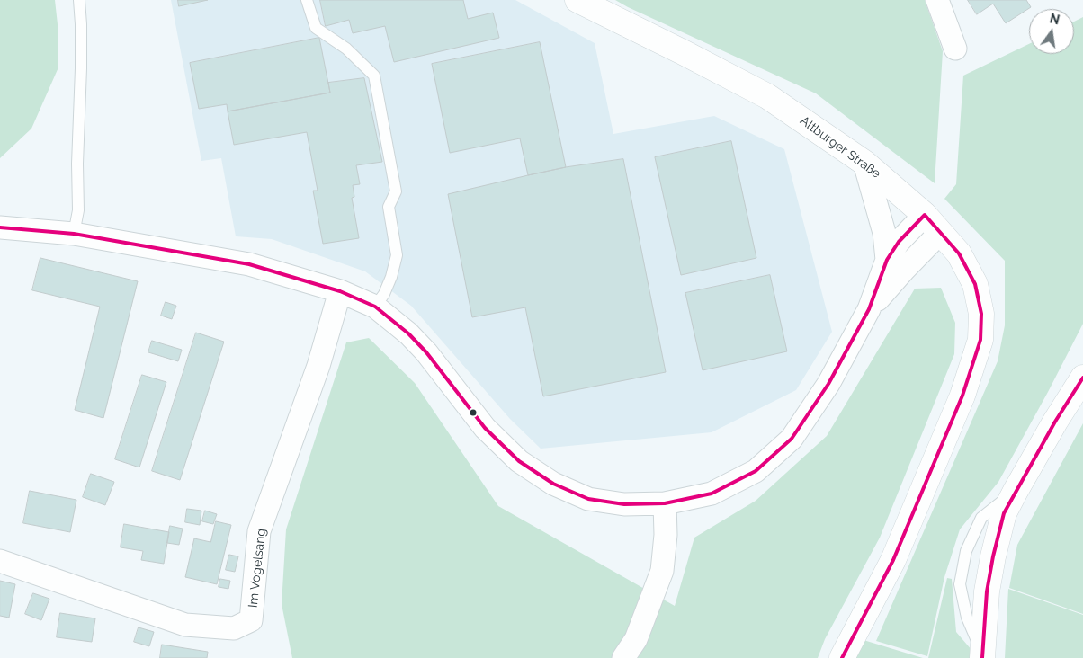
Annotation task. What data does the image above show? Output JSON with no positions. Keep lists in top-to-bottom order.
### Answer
{
  "streets": {
    "street": ["Altburger Straße", "Im Vogelsang"]
  },
  "north": "top"
}
